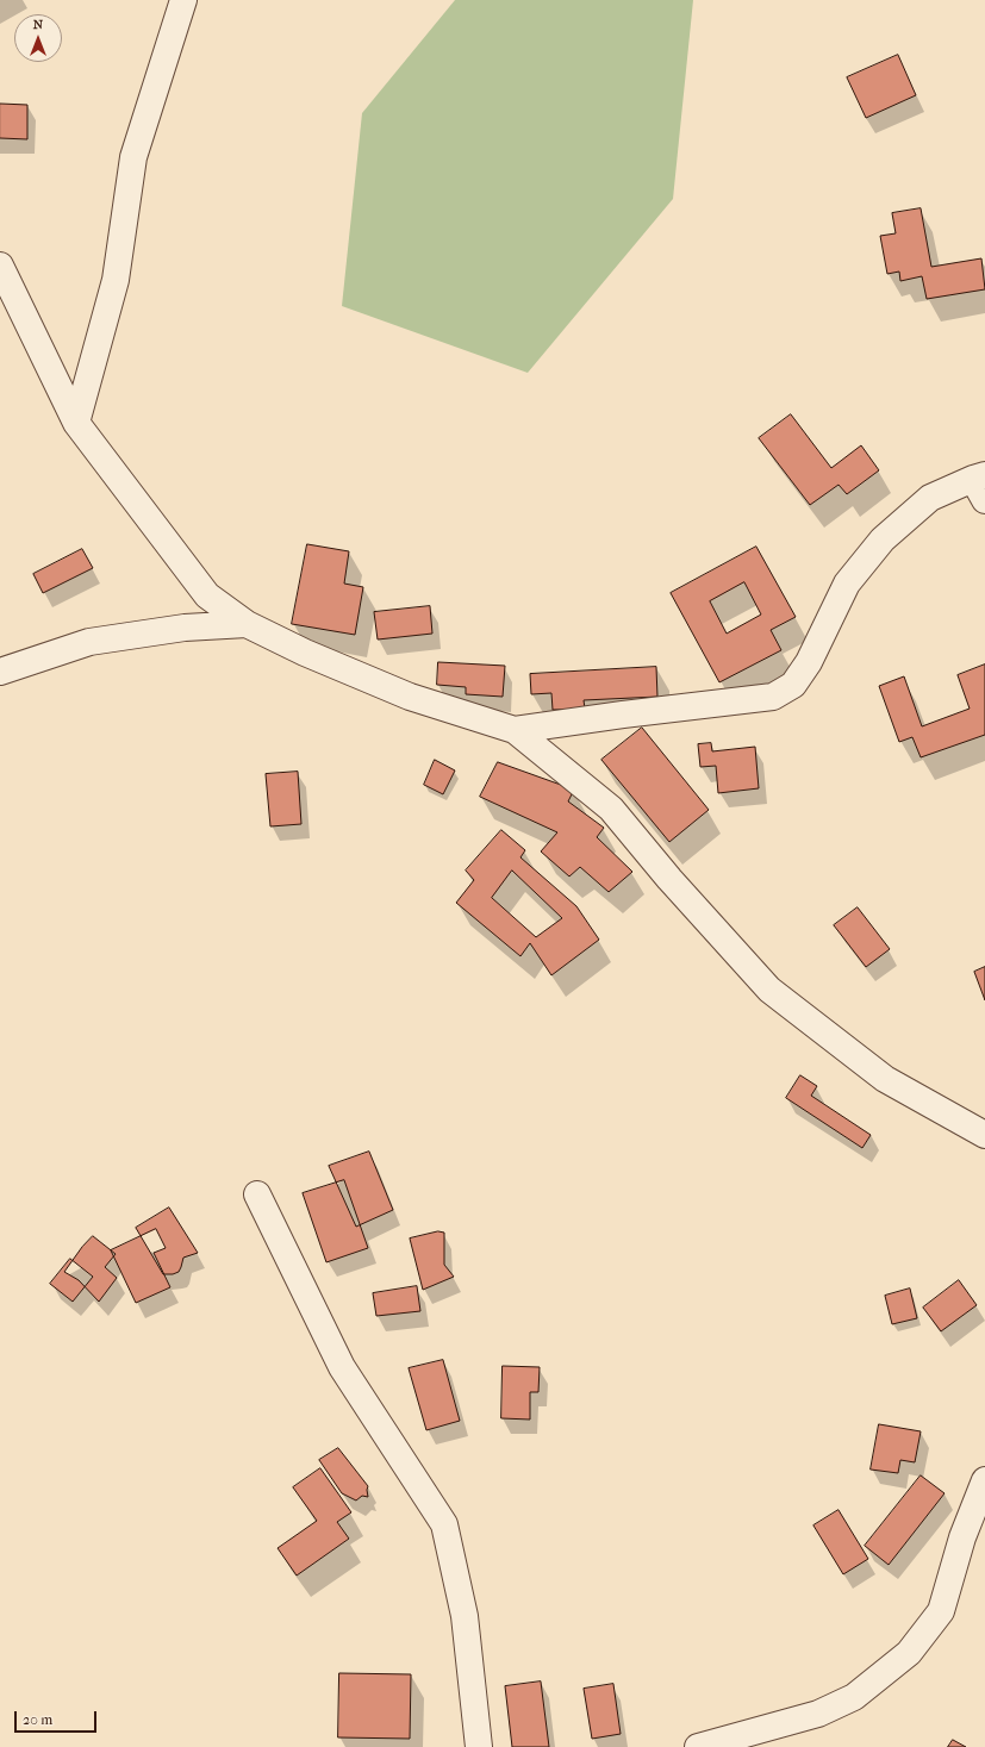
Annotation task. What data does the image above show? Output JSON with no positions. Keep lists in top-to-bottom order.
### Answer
{
  "scale_bar": "20 m",
  "north": "top"
}
